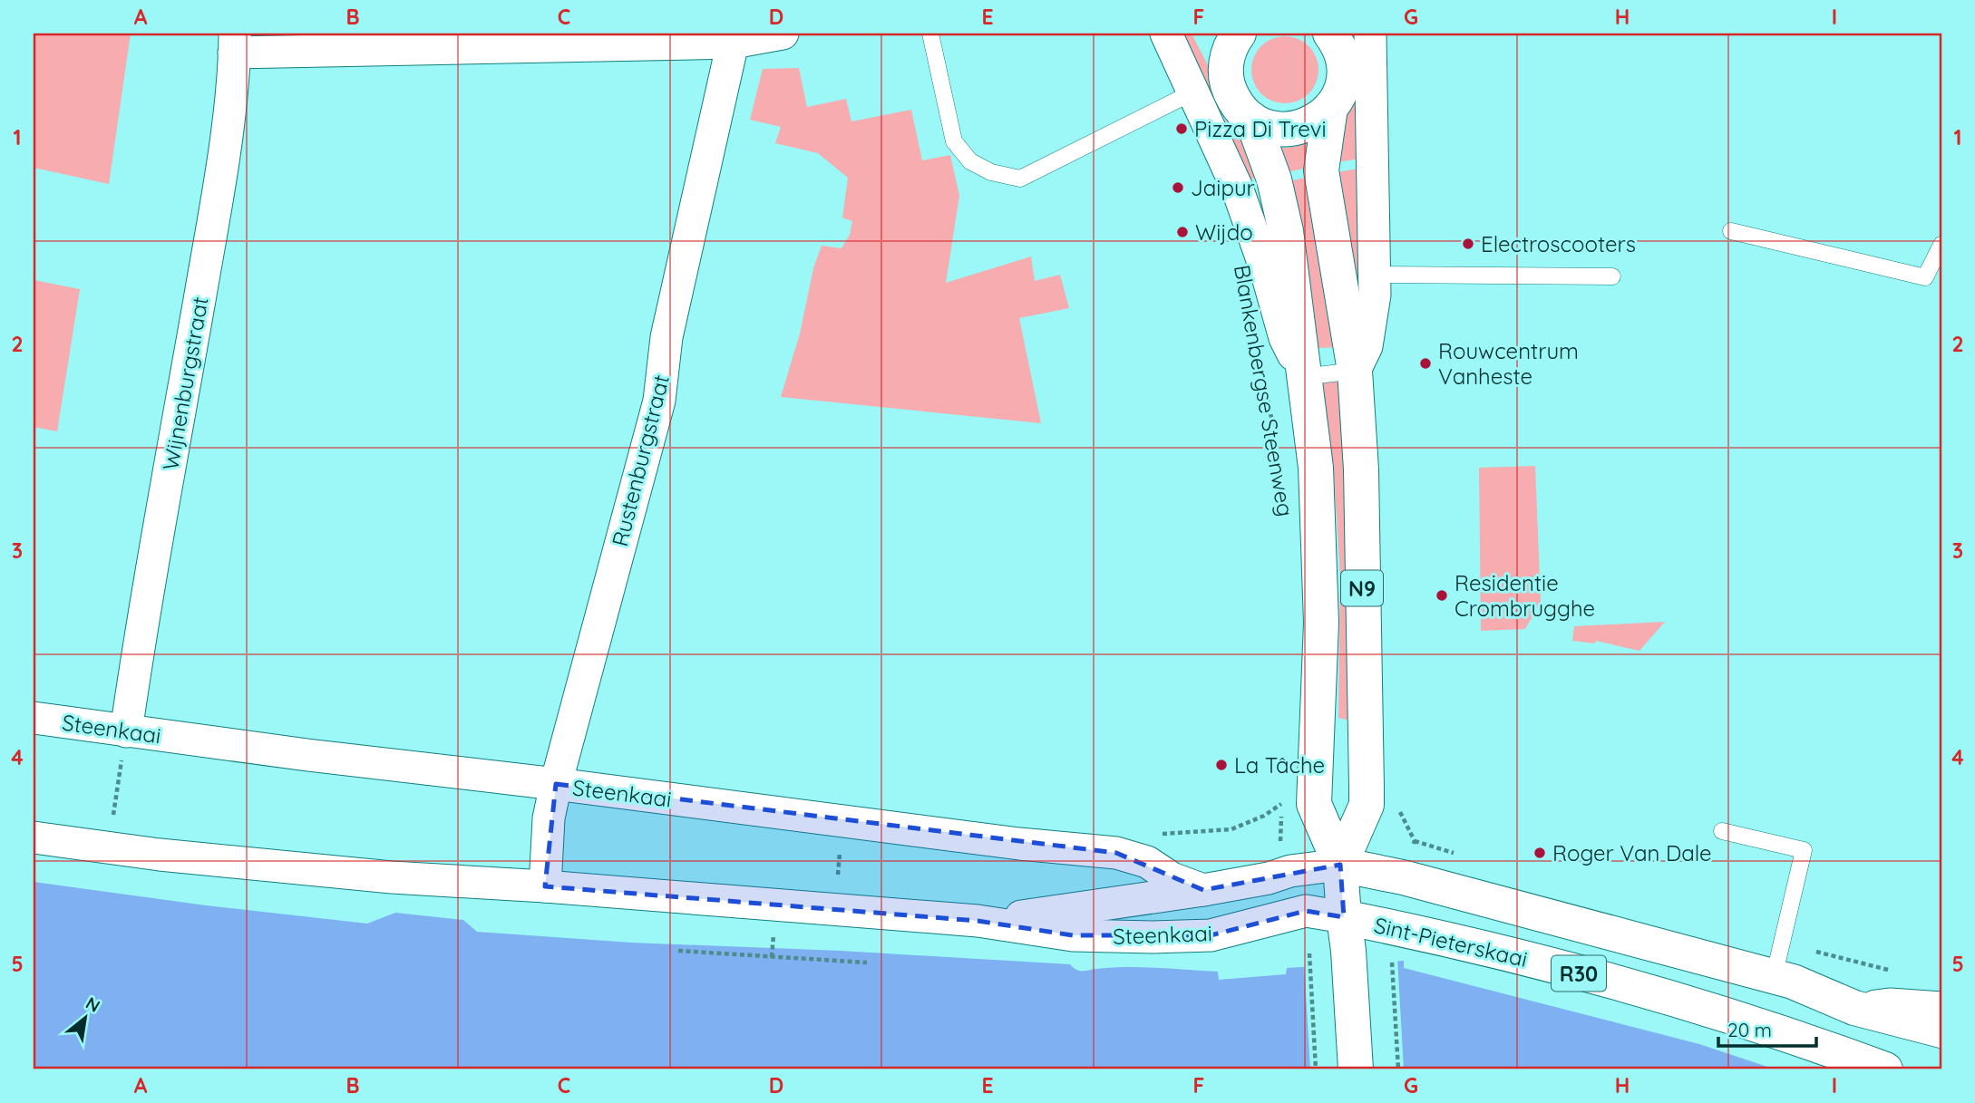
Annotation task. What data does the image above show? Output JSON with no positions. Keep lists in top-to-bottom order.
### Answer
{
  "streets": {
    "main road": [
      "Blankenbergse Steenweg",
      "N9",
      "Sint-Pieterskaai",
      "R30"
    ],
    "street": ["Wijnenburgstraat", "Rustenburgstraat", "Steenkaai"]
  },
  "crossings": [
    ["Wijnenburgstraat", "Steenkaai"],
    ["Blankenbergse Steenweg", "N9"],
    ["Blankenbergse Steenweg", "Steenkaai"],
    ["Blankenbergse Steenweg", "Sint-Pieterskaai"],
    ["Rustenburgstraat", "Steenkaai"],
    ["N9", "Steenkaai"],
    ["N9", "Sint-Pieterskaai"],
    ["Steenkaai", "Sint-Pieterskaai"]
  ],
  "places": [
    "Pizza Di Trevi",
    "Jaipur",
    "Wijdo",
    "Electroscooters",
    "Rouwcentrum Vanheste",
    "Residentie Crombrugghe",
    "La Tâche",
    "Roger Van Dale"
  ],
  "scale_bar": "20 m",
  "north": "top right",
  "grid": {
    "columns": [
      "A",
      "B",
      "C",
      "D",
      "E",
      "F",
      "G",
      "H",
      "I"
    ],
    "rows": [
      "1",
      "2",
      "3",
      "4",
      "5"
    ]
  }
}
